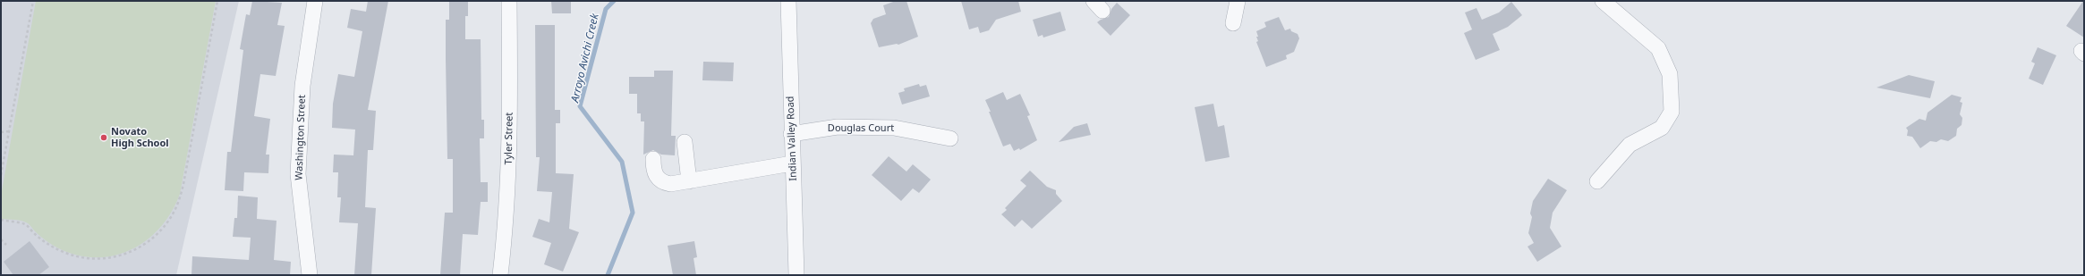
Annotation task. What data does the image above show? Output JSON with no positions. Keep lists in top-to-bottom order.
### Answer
{
  "streets": {
    "street": [
      "Douglas Court",
      "Washington Street",
      "Tyler Street",
      "Indian Valley Road"
    ]
  },
  "crossings": [
    ["Douglas Court", "Indian Valley Road"]
  ],
  "water": ["Arroyo Avichi Creek"],
  "places": ["Novato High School"]
}
